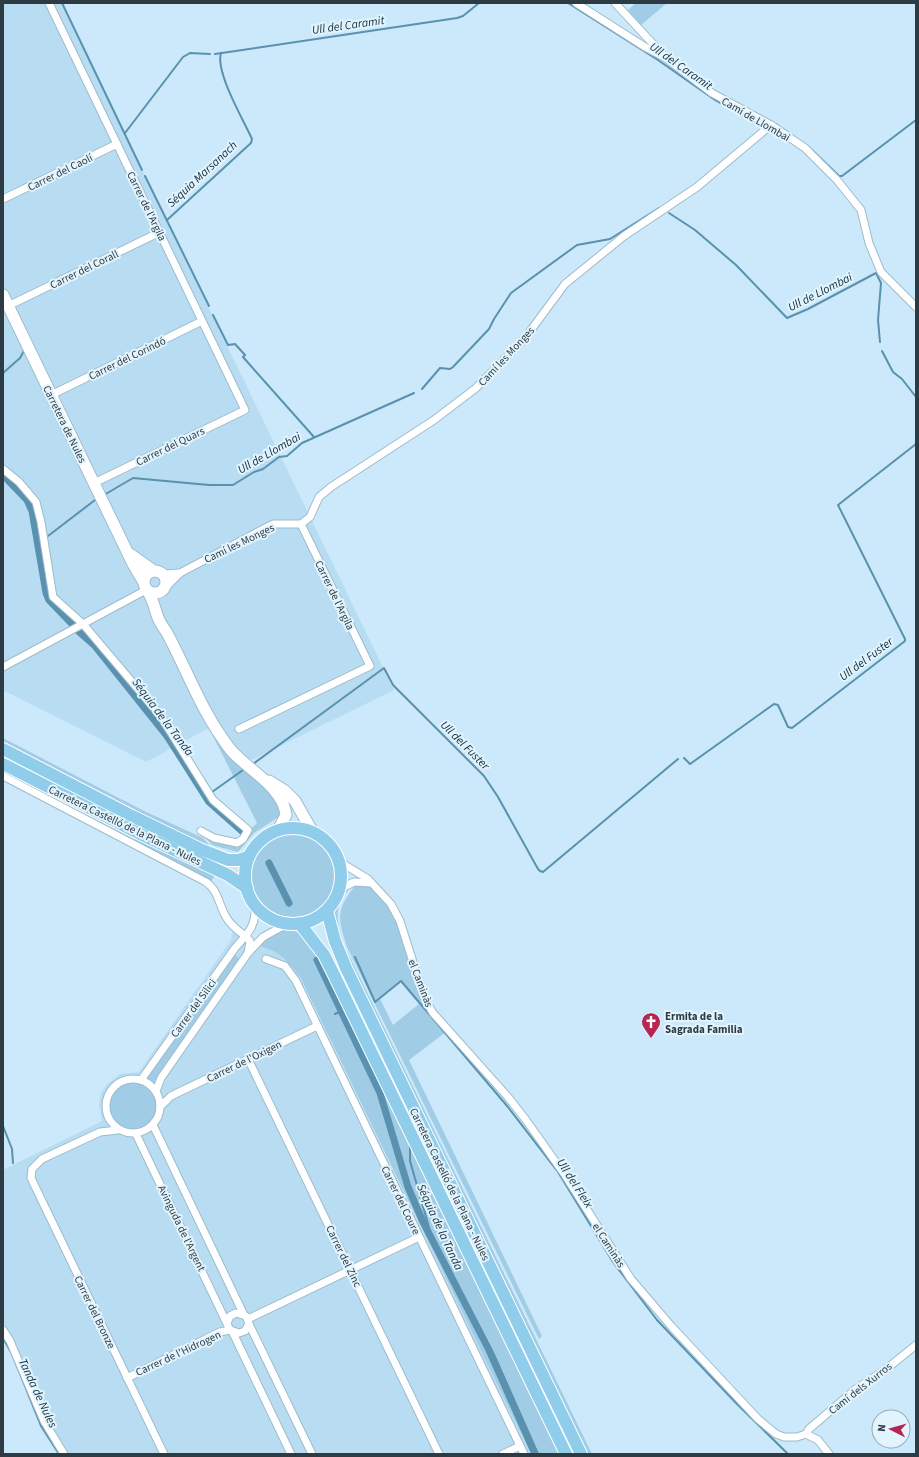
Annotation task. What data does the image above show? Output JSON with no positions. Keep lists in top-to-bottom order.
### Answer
{
  "streets": {
    "main road": ["Carretera de Nules", "Carretera Castelló de la Plana - Nules"],
    "street": [
      "Camí de Llombai",
      "Carrer del Caolí",
      "Carrer de l'Argila",
      "Carrer del Corall",
      "Camí les Monges",
      "Carrer del Corindó",
      "Carrer del Quars",
      "el Caminàs",
      "Carrer del Silici",
      "Carrer de l'Oxigen",
      "Carrer del Coure",
      "Avinguda de l'Argent",
      "Carrer del Zinc",
      "Carrer del Bronze",
      "Carrer de l'Hidrogen",
      "Camí dels Xurros"
    ]
  },
  "crossings": [
    ["Camí de Llombai", "Camí les Monges"],
    ["Carrer del Caolí", "Carrer de l'Argila"],
    ["Carrer de l'Argila", "Carrer del Corall"],
    ["Carrer de l'Argila", "Camí les Monges"],
    ["Carrer de l'Argila", "Carrer del Corindó"],
    ["Carrer de l'Argila", "Carrer del Quars"],
    ["Carrer del Corall", "Carretera de Nules"],
    ["Carrer del Corindó", "Carretera de Nules"],
    ["Carretera de Nules", "Carrer del Quars"],
    ["Carretera de Nules", "Carretera Castelló de la Plana - Nules"],
    ["Carretera de Nules", "el Caminàs"],
    ["Carretera de Nules", "Carrer del Silici"],
    ["Carretera Castelló de la Plana - Nules", "el Caminàs"],
    ["Carretera Castelló de la Plana - Nules", "Carrer del Silici"],
    ["el Caminàs", "Carrer del Silici"],
    ["el Caminàs", "Camí dels Xurros"],
    ["Carrer del Silici", "Carrer de l'Oxigen"],
    ["Carrer del Silici", "Avinguda de l'Argent"],
    ["Carrer de l'Oxigen", "Carrer del Coure"],
    ["Carrer de l'Oxigen", "Avinguda de l'Argent"],
    ["Carrer de l'Oxigen", "Carrer del Zinc"],
    ["Avinguda de l'Argent", "Carrer de l'Hidrogen"],
    ["Carrer del Bronze", "Carrer de l'Hidrogen"]
  ],
  "water": [
    "Ull del Caramit",
    "Séquia Marsanach",
    "Ull de Llombai",
    "Ull del Fuster",
    "Séquia de la Tanda",
    "Ull del Fleix",
    "Tanda de Nules"
  ],
  "places": {
    "church": ["Ermita de la Sagrada Familia"]
  },
  "north": "left"
}
